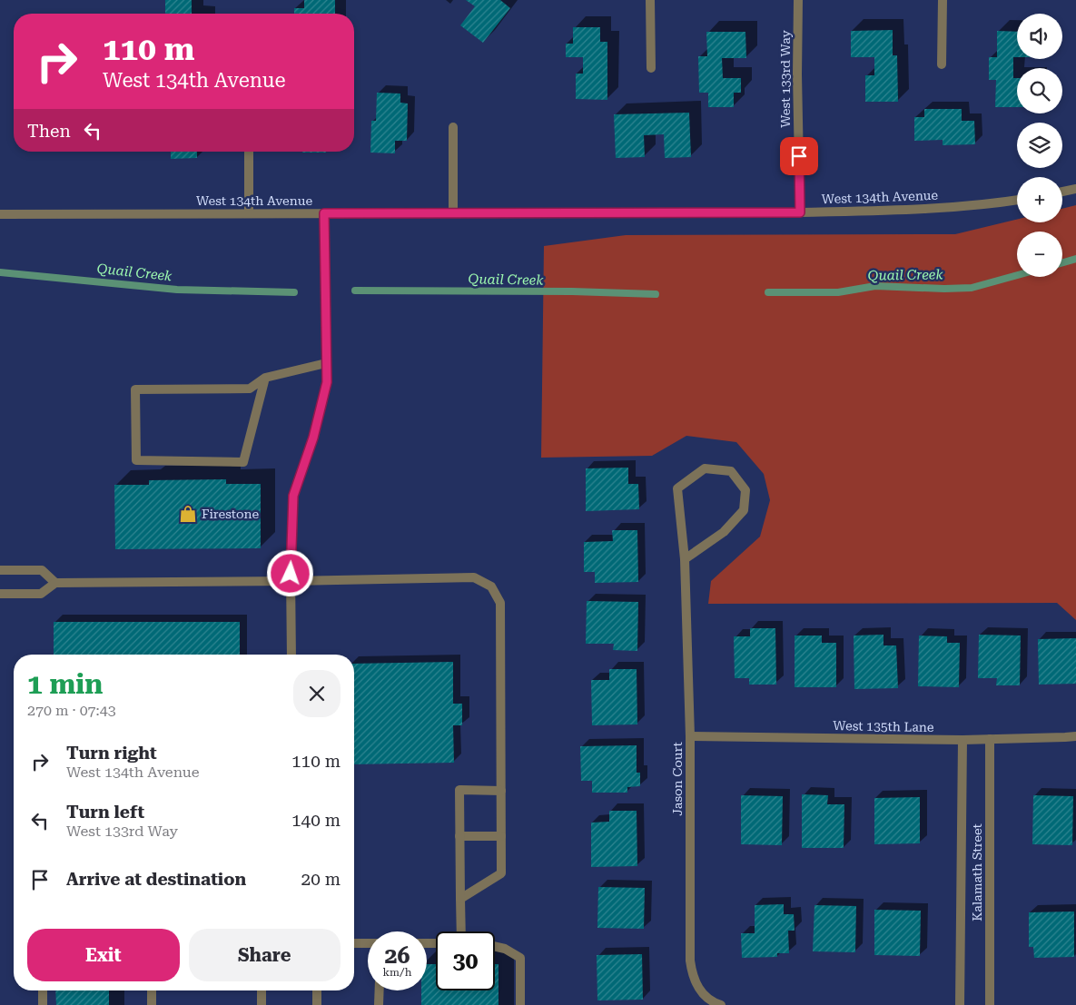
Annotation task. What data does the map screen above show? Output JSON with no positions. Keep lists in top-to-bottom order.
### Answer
{
  "streets": {
    "street": [
      "West 133rd Way",
      "West 134th Avenue",
      "West 135th Lane",
      "Jason Court",
      "Kalamath Street"
    ]
  },
  "crossings": [
    ["West 133rd Way", "West 134th Avenue"],
    ["West 135th Lane", "Jason Court"],
    ["West 135th Lane", "Kalamath Street"]
  ],
  "water": ["Quail Creek"],
  "places": {
    "shop": ["Firestone"]
  },
  "page": {
    "map_buttons": ["+", "−"],
    "turn": ["110 m", "West 134th Avenue"],
    "then": "Then",
    "heading": ["1 min", "270 m · 07:43"],
    "list": [
      {
        "name": "Turn right",
        "note": "West 134th Avenue",
        "value": "110 m"
      },
      {
        "name": "Turn left",
        "note": "West 133rd Way",
        "value": "140 m"
      },
      {
        "name": "Arrive at destination",
        "value": "20 m"
      }
    ],
    "buttons": ["Exit", "Share"],
    "speed": "26 km/h",
    "limit": "30"
  }
}
